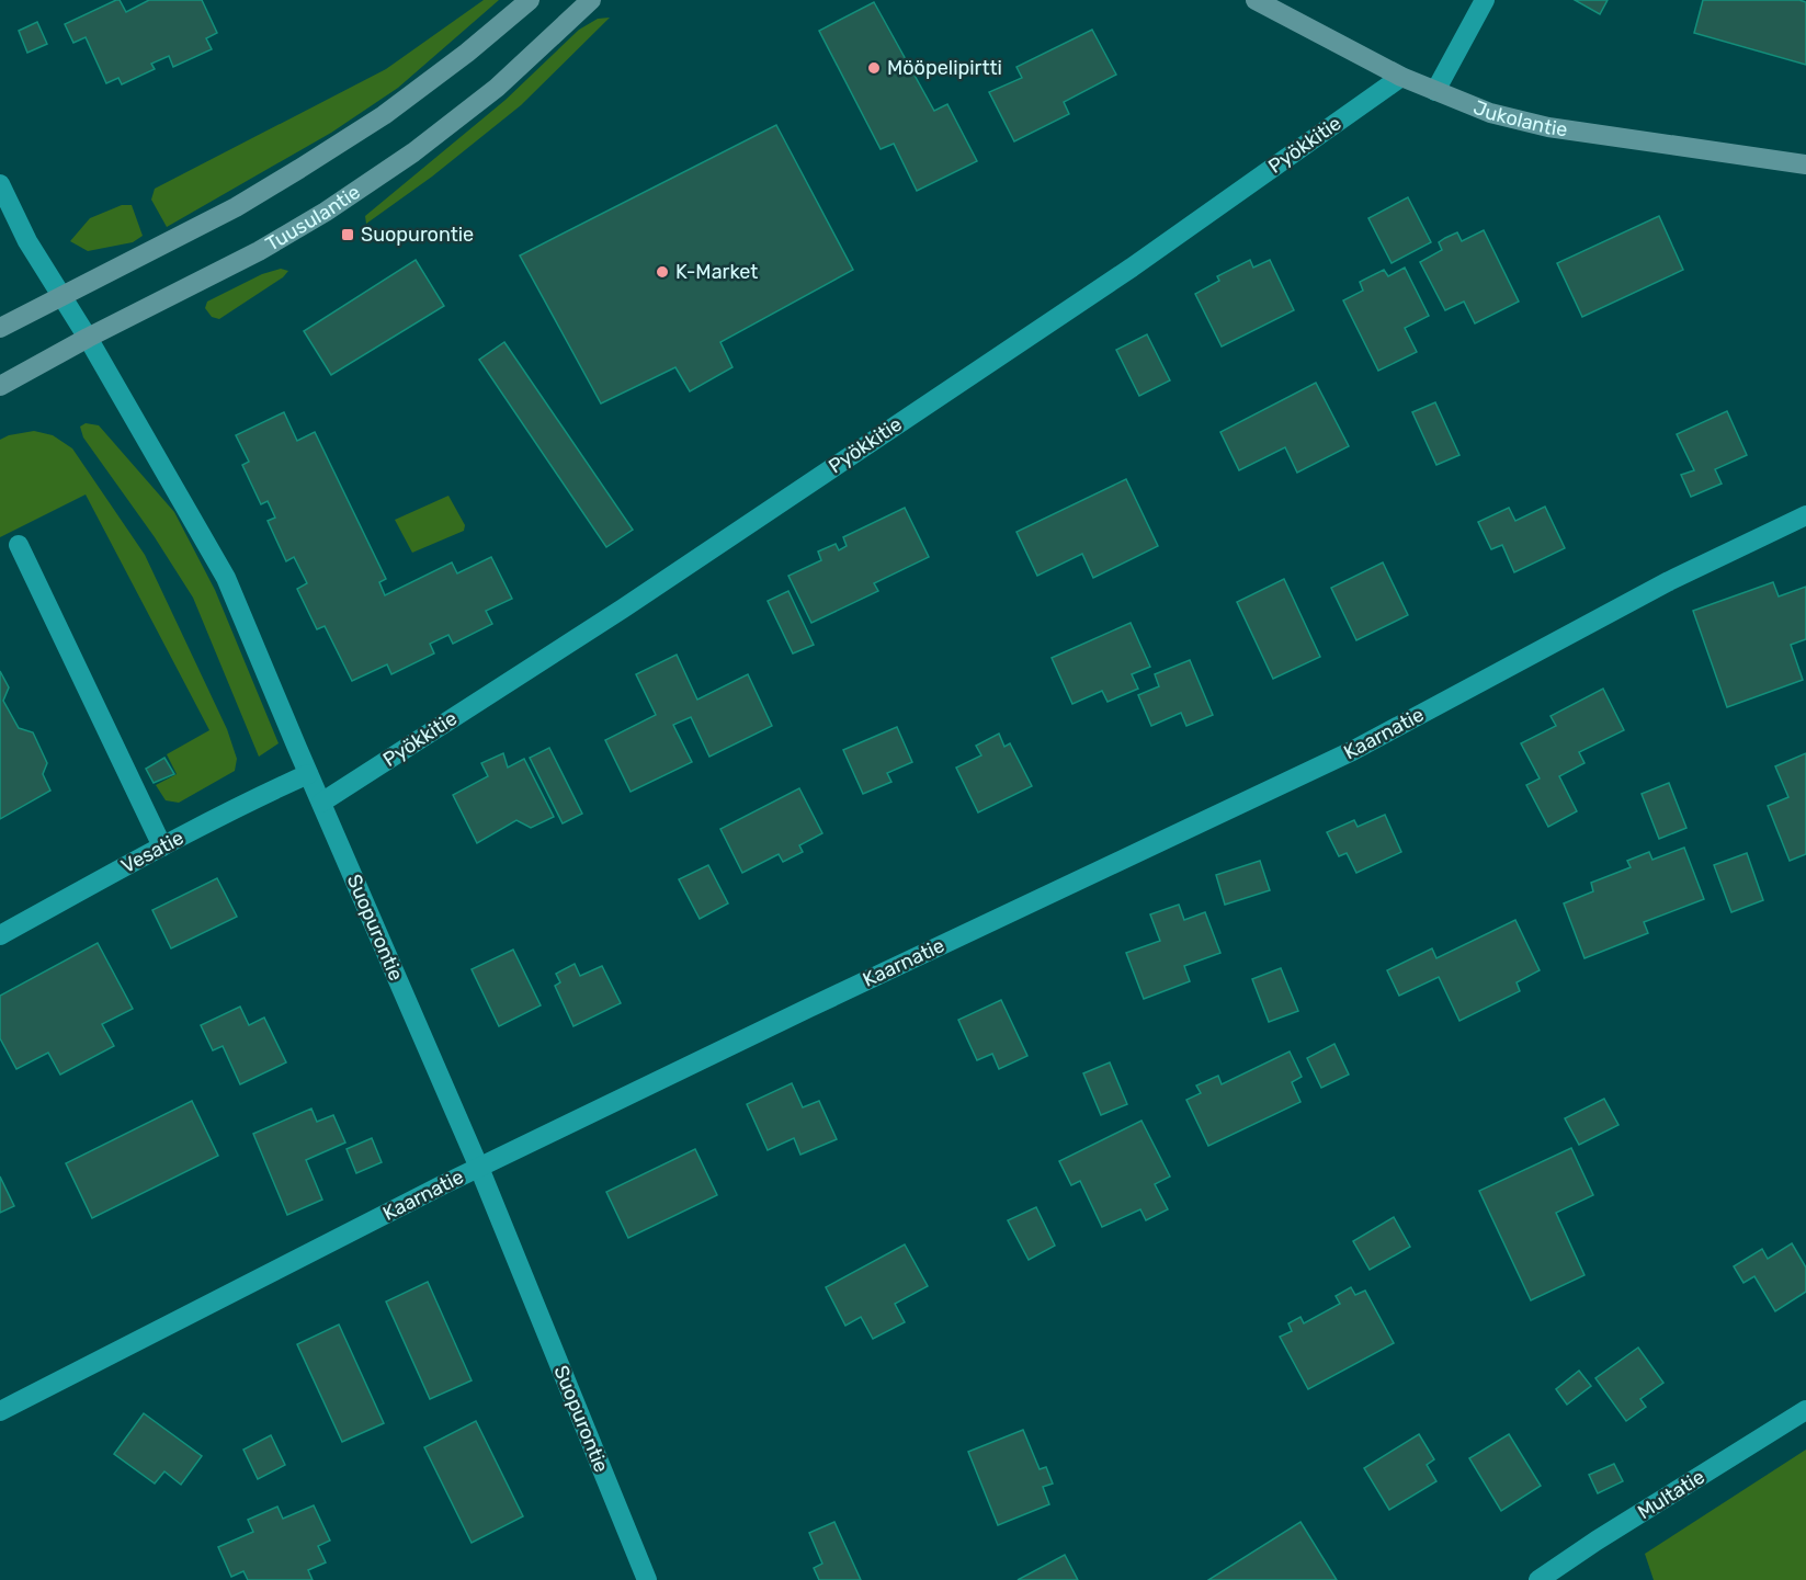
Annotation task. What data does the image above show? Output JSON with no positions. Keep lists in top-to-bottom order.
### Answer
{
  "streets": {
    "main road": ["Jukolantie", "Tuusulantie"],
    "street": [
      "Pyökkitie",
      "Kaarnatie",
      "Vesatie",
      "Suopurontie",
      "Multatie"
    ]
  },
  "crossings": [
    ["Jukolantie", "Pyökkitie"],
    ["Pyökkitie", "Suopurontie"],
    ["Tuusulantie", "Suopurontie"],
    ["Kaarnatie", "Suopurontie"],
    ["Vesatie", "Suopurontie"]
  ],
  "places": {
    "other": ["Mööpelipirtti", "K-Market"],
    "transit": ["Suopurontie"]
  }
}
